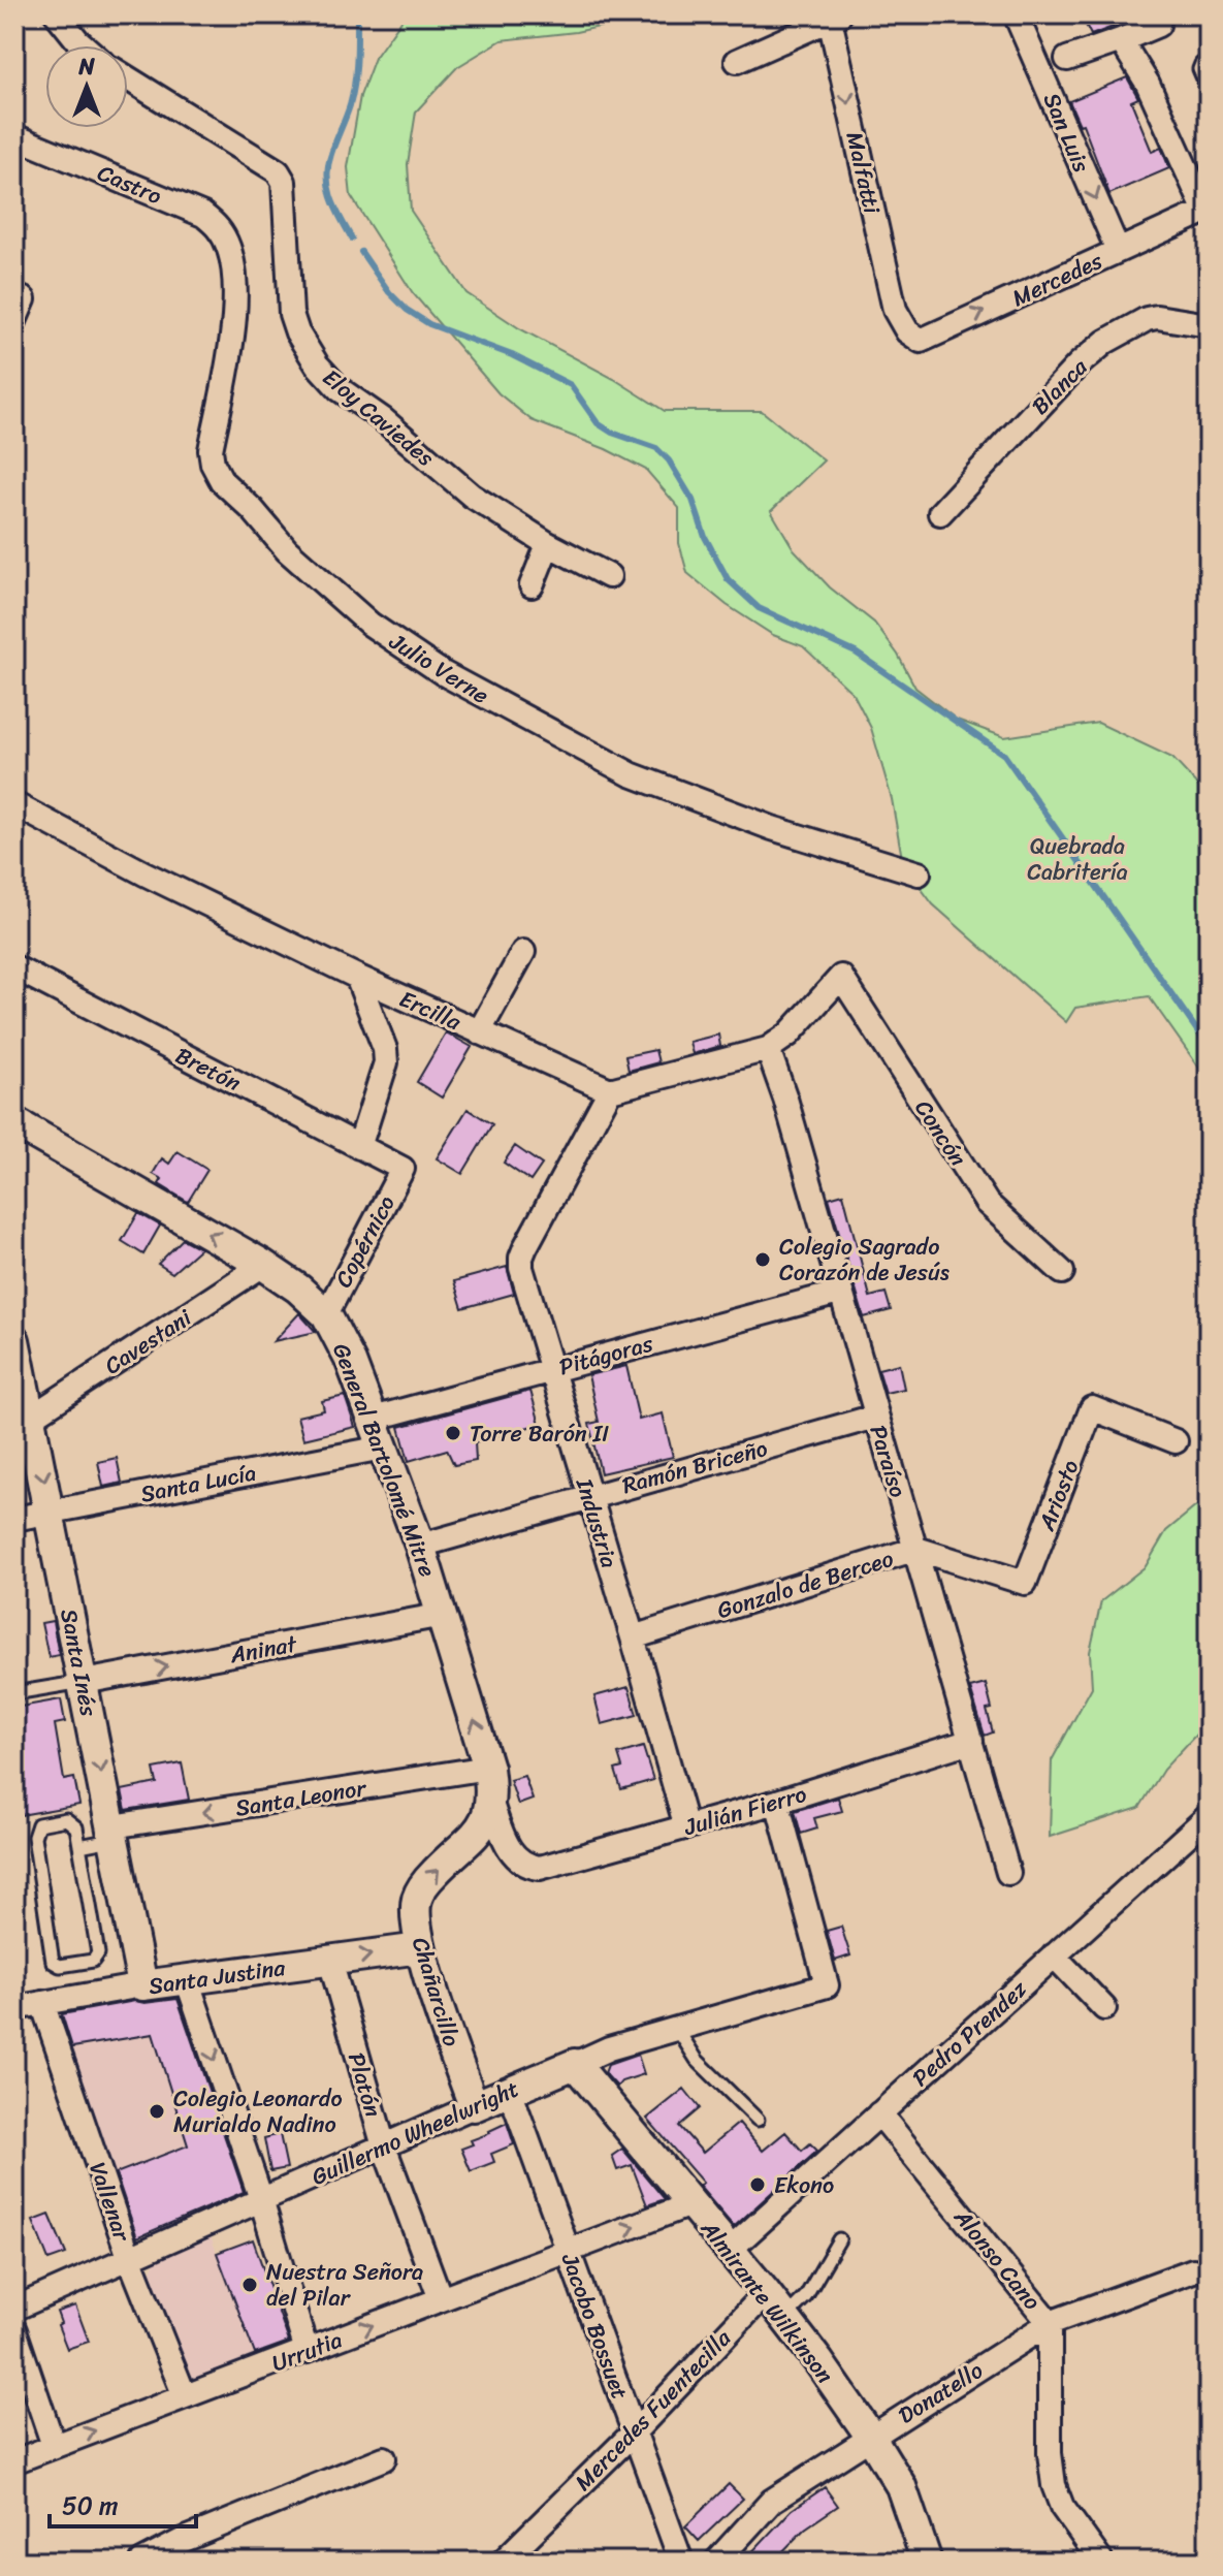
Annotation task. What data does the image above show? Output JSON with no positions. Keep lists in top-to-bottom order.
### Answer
{
  "streets": {
    "street": [
      "San Luis",
      "Malfatti",
      "Castro",
      "Mercedes",
      "Blanca",
      "Eloy Caviedes",
      "Julio Verne",
      "Ercilla",
      "Bretón",
      "Concón",
      "Copérnico",
      "Cavestani",
      "Pitágoras",
      "General Bartolomé Mitre",
      "Paraíso",
      "Ramón Briceño",
      "Santa Lucía",
      "Ariosto",
      "Industria",
      "Gonzalo de Berceo",
      "Aninat",
      "Santa Inés",
      "Santa Leonor",
      "Julián Fierro",
      "Santa Justina",
      "Chañarcillo",
      "Pedro Prendez",
      "Platón",
      "Guillermo Wheelwright",
      "Vallenar",
      "Alonso Cano",
      "Almirante Wilkinson",
      "Jacobo Bossuet",
      "Urrutia",
      "Donatello",
      "Mercedes Fuentecilla"
    ]
  },
  "crossings": [
    ["San Luis", "Mercedes"],
    ["Malfatti", "Mercedes"],
    ["Castro", "Julio Verne"],
    ["Ercilla", "Industria"],
    ["Bretón", "Copérnico"],
    ["Concón", "Paraíso"],
    ["Copérnico", "General Bartolomé Mitre"],
    ["Cavestani", "General Bartolomé Mitre"],
    ["Cavestani", "Santa Inés"],
    ["Pitágoras", "General Bartolomé Mitre"],
    ["Pitágoras", "Paraíso"],
    ["Pitágoras", "Industria"],
    ["General Bartolomé Mitre", "Ramón Briceño"],
    ["General Bartolomé Mitre", "Santa Lucía"],
    ["General Bartolomé Mitre", "Aninat"],
    ["General Bartolomé Mitre", "Santa Leonor"],
    ["General Bartolomé Mitre", "Julián Fierro"],
    ["General Bartolomé Mitre", "Chañarcillo"],
    ["Paraíso", "Ramón Briceño"],
    ["Paraíso", "Gonzalo de Berceo"],
    ["Paraíso", "Julián Fierro"],
    ["Ramón Briceño", "Industria"],
    ["Santa Lucía", "Santa Inés"],
    ["Ariosto", "Gonzalo de Berceo"],
    ["Industria", "Gonzalo de Berceo"],
    ["Industria", "Julián Fierro"],
    ["Aninat", "Santa Inés"],
    ["Santa Inés", "Santa Leonor"],
    ["Santa Inés", "Santa Justina"],
    ["Julián Fierro", "Guillermo Wheelwright"],
    ["Santa Justina", "Chañarcillo"],
    ["Santa Justina", "Platón"],
    ["Santa Justina", "Vallenar"],
    ["Chañarcillo", "Guillermo Wheelwright"],
    ["Pedro Prendez", "Alonso Cano"],
    ["Pedro Prendez", "Almirante Wilkinson"],
    ["Platón", "Guillermo Wheelwright"],
    ["Platón", "Urrutia"],
    ["Guillermo Wheelwright", "Vallenar"],
    ["Guillermo Wheelwright", "Almirante Wilkinson"],
    ["Guillermo Wheelwright", "Jacobo Bossuet"],
    ["Vallenar", "Urrutia"],
    ["Alonso Cano", "Donatello"],
    ["Almirante Wilkinson", "Urrutia"],
    ["Almirante Wilkinson", "Donatello"],
    ["Almirante Wilkinson", "Mercedes Fuentecilla"],
    ["Jacobo Bossuet", "Urrutia"],
    ["Jacobo Bossuet", "Mercedes Fuentecilla"]
  ],
  "one_way": [
    "Malfatti",
    "Mercedes",
    "General Bartolomé Mitre",
    "Aninat",
    "Santa Inés",
    "Santa Leonor",
    "Chañarcillo"
  ],
  "parks": ["Quebrada Cabritería"],
  "places": [
    "Colegio Sagrado Corazón de Jesús",
    "Torre Barón II",
    "Colegio Leonardo Murialdo Nadino",
    "Ekono",
    "Nuestra Señora del Pilar"
  ],
  "scale_bar": "50 m",
  "north": "top"
}
